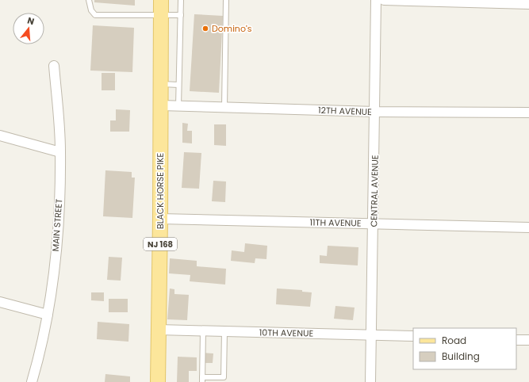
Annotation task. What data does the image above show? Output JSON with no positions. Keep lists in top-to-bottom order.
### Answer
{
  "streets": {
    "main road": ["BLACK HORSE PIKE", "NJ 168"],
    "street": [
      "12TH AVENUE",
      "CENTRAL AVENUE",
      "11TH AVENUE",
      "MAIN STREET",
      "10TH AVENUE"
    ]
  },
  "crossings": [
    ["12TH AVENUE", "BLACK HORSE PIKE"],
    ["12TH AVENUE", "CENTRAL AVENUE"],
    ["BLACK HORSE PIKE", "11TH AVENUE"],
    ["BLACK HORSE PIKE", "10TH AVENUE"],
    ["CENTRAL AVENUE", "11TH AVENUE"],
    ["CENTRAL AVENUE", "10TH AVENUE"]
  ],
  "places": ["Domino's"],
  "legend": ["Road", "Building"],
  "north": "top"
}
